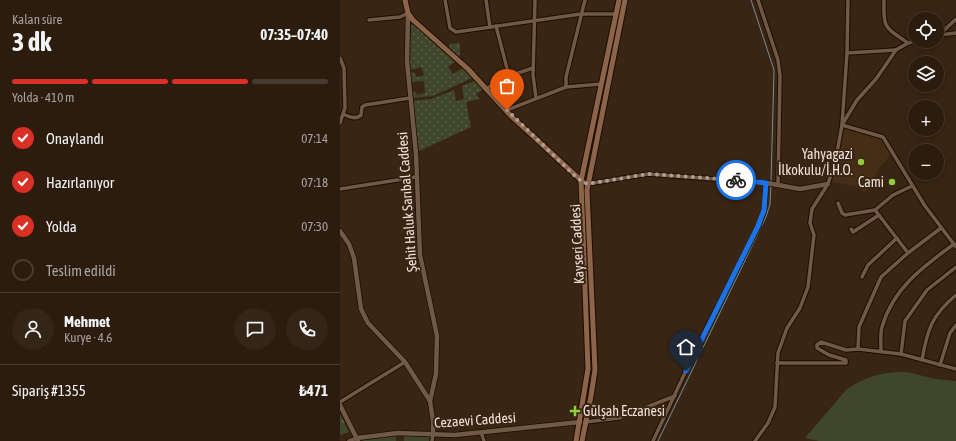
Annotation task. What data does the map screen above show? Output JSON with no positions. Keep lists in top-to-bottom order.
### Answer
{
  "streets": {
    "main road": ["Kayseri Caddesi"],
    "street": ["Şehit Haluk Sarıbal Caddesi", "Cezaevi Caddesi"]
  },
  "crossings": [
    ["Şehit Haluk Sarıbal Caddesi", "Cezaevi Caddesi"],
    ["Kayseri Caddesi", "Cezaevi Caddesi"]
  ],
  "places": {
    "other": ["Yahyagazi İlkokulu/İ.H.O.", "Cami"],
    "health": ["Gülşah Eczanesi"]
  },
  "page": {
    "heading": ["3 dk", "Kalan süre", "07:35–07:40"],
    "panel": [
      "Mehmet",
      "Kurye · 4.6",
      "Sipariş #1355",
      "₺471"
    ],
    "map_buttons": ["+", "−"],
    "bar": "Yolda · 410 m",
    "list": [
      ["Onaylandı", "07:14"],
      ["Hazırlanıyor", "07:18"],
      ["Yolda", "07:30"],
      "Teslim edildi"
    ]
  }
}
